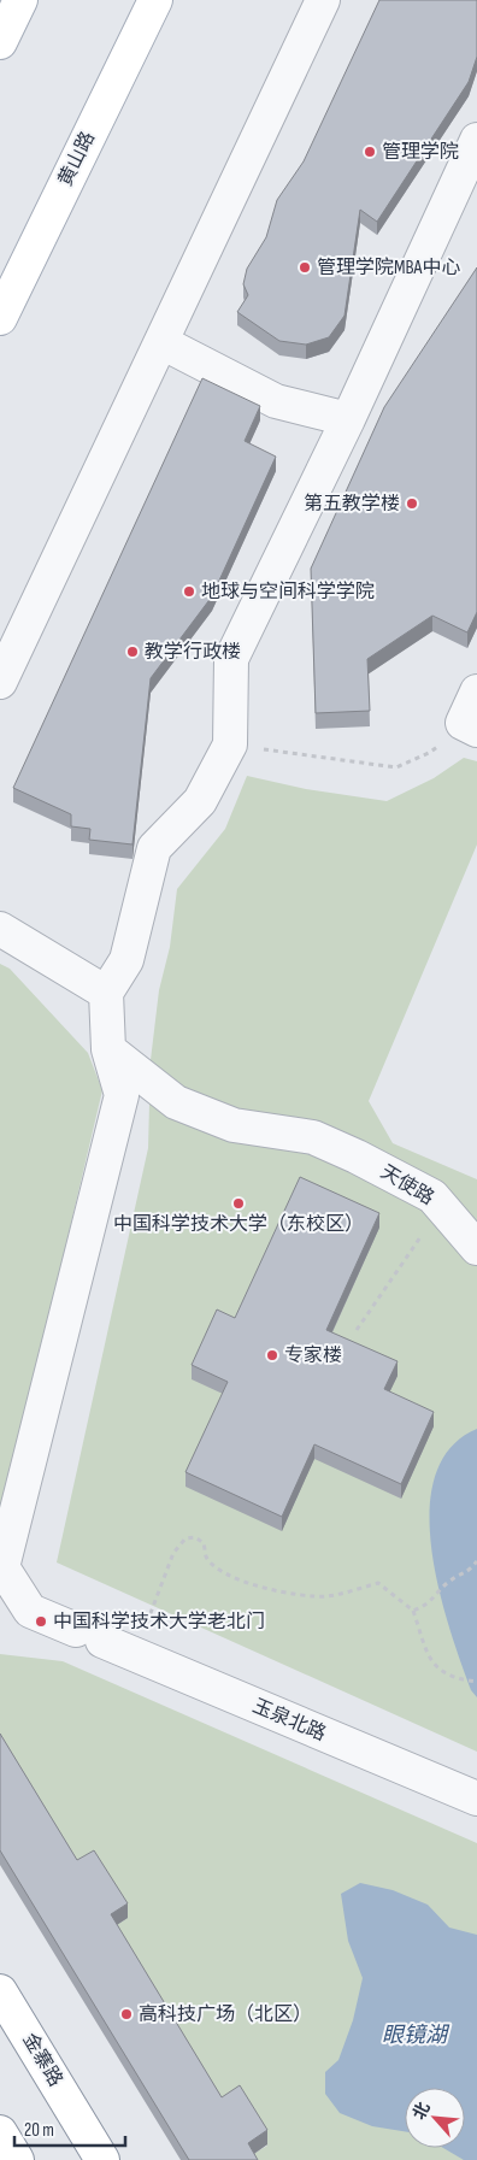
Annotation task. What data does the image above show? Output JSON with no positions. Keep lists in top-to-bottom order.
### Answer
{
  "streets": {
    "main road": ["黄山路", "金寨路"],
    "street": ["天使路", "玉泉北路"]
  },
  "crossings": [
    ["天使路", "玉泉北路"]
  ],
  "water": ["眼镜湖"],
  "places": [
    "管理学院",
    "管理学院MBA中心",
    "第五教学楼",
    "地球与空间科学学院",
    "教学行政楼",
    "中国科学技术大学（东校区）",
    "专家楼",
    "中国科学技术大学老北门",
    "高科技广场（北区）"
  ],
  "scale_bar": "20 m",
  "north": "top left"
}
